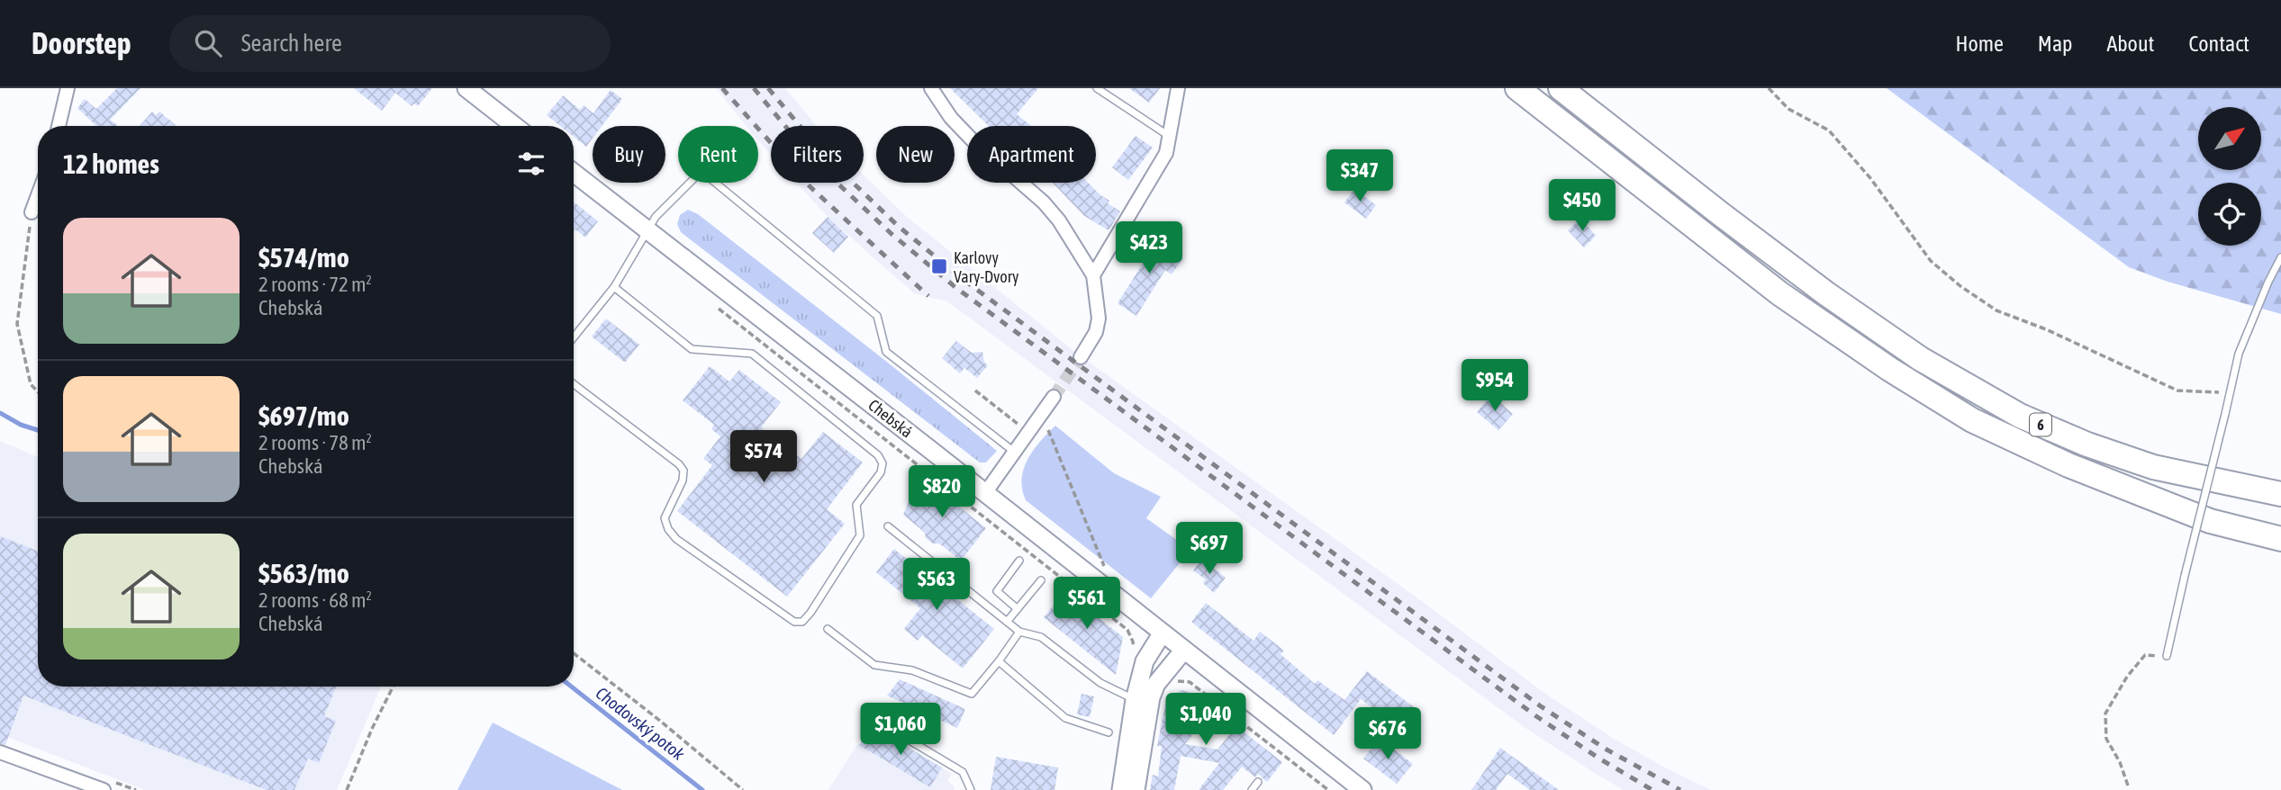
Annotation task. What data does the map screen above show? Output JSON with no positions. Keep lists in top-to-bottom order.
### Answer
{
  "streets": {
    "highway": ["6"],
    "street": ["Chebská"]
  },
  "water": ["Chodovský potok"],
  "places": {
    "transit": ["Karlovy Vary-Dvory"]
  },
  "north": "top right",
  "page": {
    "header": "Doorstep",
    "search": "Search here",
    "nav": [
      "Home",
      "Map",
      "About",
      "Contact"
    ],
    "chip": [
      "Buy",
      "Rent",
      "Filters",
      "New",
      "Apartment"
    ],
    "heading": "12 homes",
    "price": [
      "$347",
      "$450",
      "$423",
      "$954",
      "$574",
      "$820",
      "$697",
      "$563",
      "$561",
      "$1,040",
      "$1,060",
      "$676"
    ],
    "list": [
      {
        "name": "$574/mo",
        "note": "2 rooms · 72 m² · Chebská"
      },
      {
        "name": "$697/mo",
        "note": "2 rooms · 78 m² · Chebská"
      },
      {
        "name": "$563/mo",
        "note": "2 rooms · 68 m² · Chebská"
      }
    ]
  }
}
